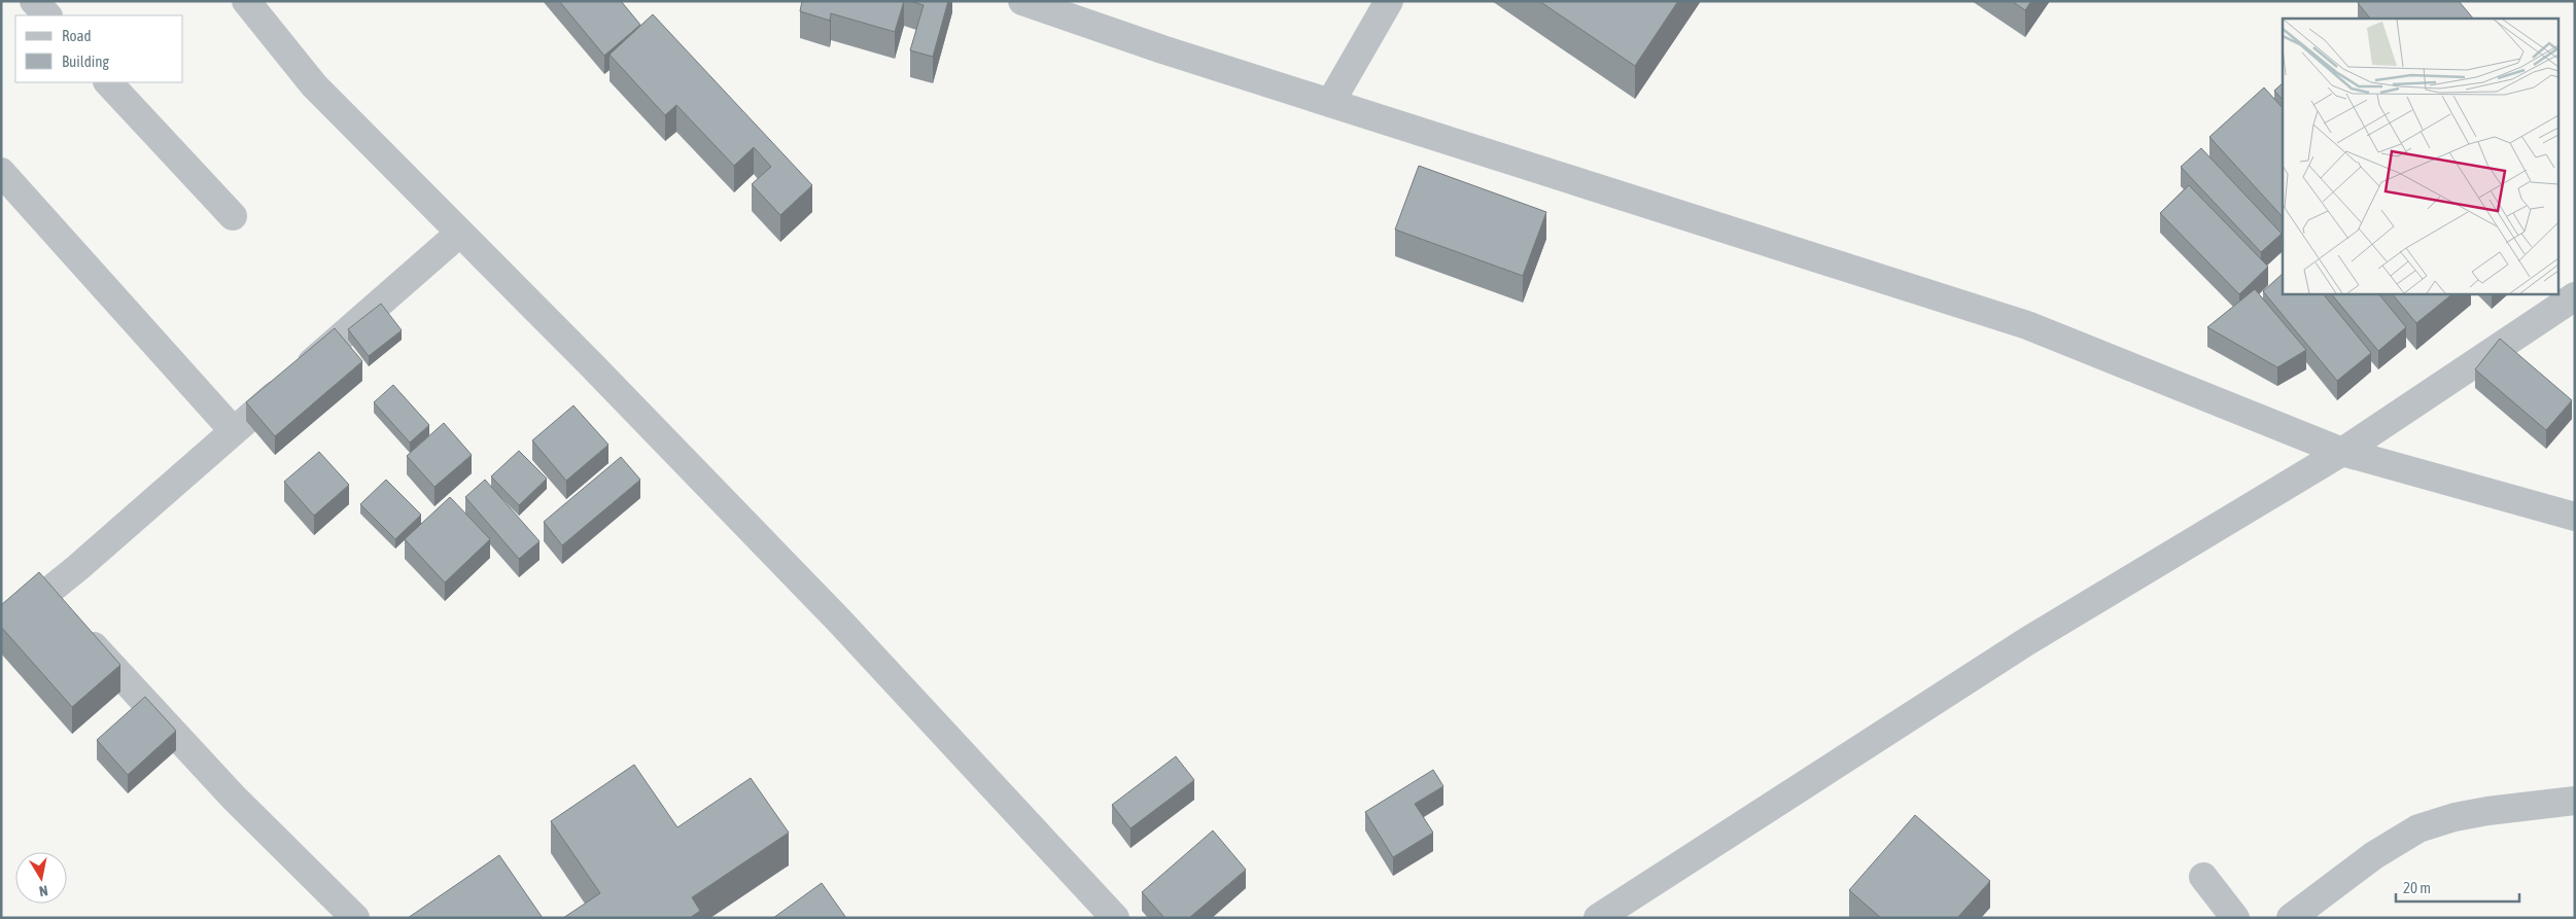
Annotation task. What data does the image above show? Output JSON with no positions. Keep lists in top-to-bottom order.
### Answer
{
  "legend": ["Road", "Building"],
  "scale_bar": "20 m",
  "north": "bottom"
}
